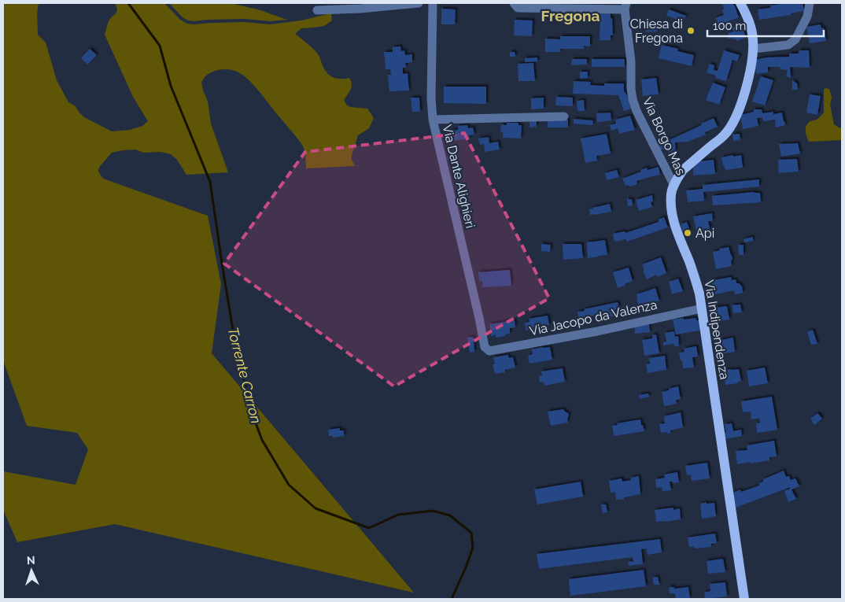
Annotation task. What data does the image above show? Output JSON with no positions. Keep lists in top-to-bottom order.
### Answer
{
  "streets": {
    "main road": ["Via Indipendenza"],
    "street": ["Via Borgo Mas", "Via Dante Alighieri", "Via Jacopo da Valenza"]
  },
  "crossings": [
    ["Via Borgo Mas", "Via Indipendenza"],
    ["Via Dante Alighieri", "Via Jacopo da Valenza"],
    ["Via Jacopo da Valenza", "Via Indipendenza"]
  ],
  "districts": ["Fregona"],
  "water": ["Torrente Carron"],
  "places": ["Chiesa di Fregona", "Api"],
  "scale_bar": "100 m",
  "north": "top"
}
